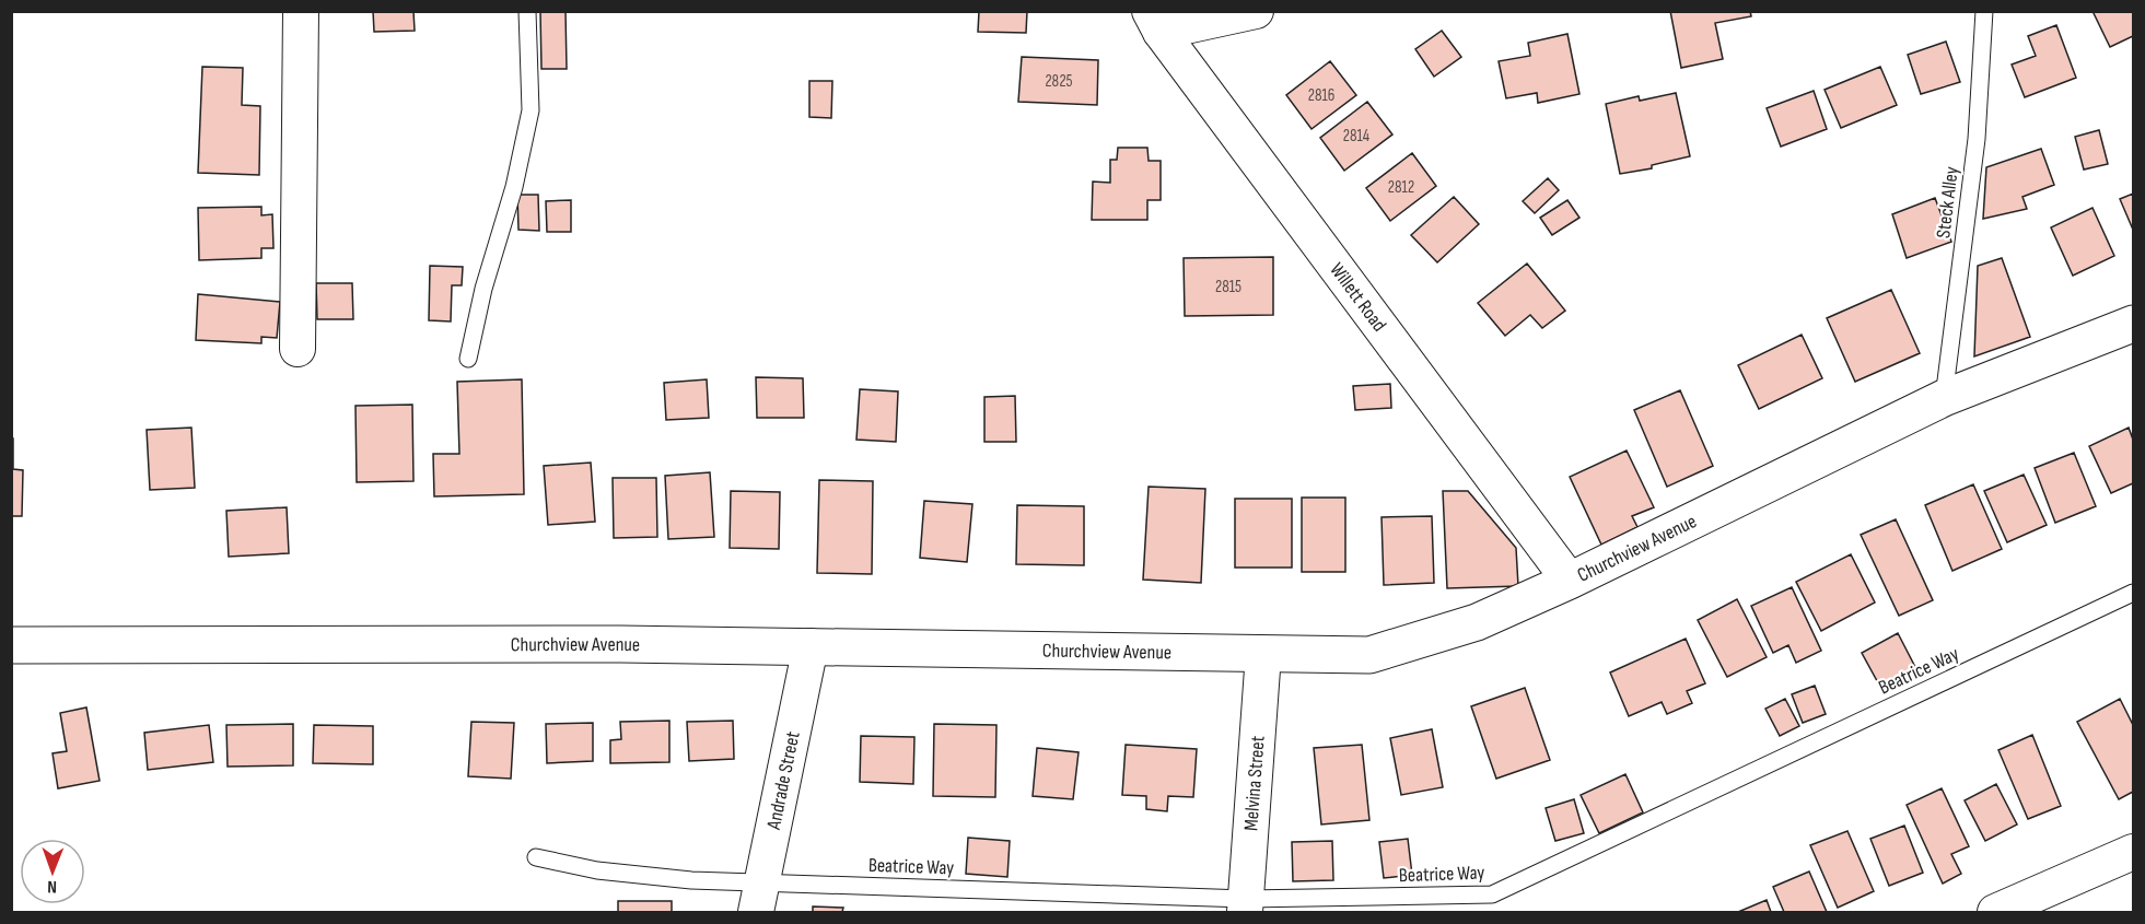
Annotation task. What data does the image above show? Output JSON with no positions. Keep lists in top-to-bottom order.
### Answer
{
  "streets": {
    "street": [
      "Willett Road",
      "Churchview Avenue",
      "Andrade Street",
      "Melvina Street"
    ],
    "lane": ["Steck Alley", "Beatrice Way"]
  },
  "crossings": [
    ["Steck Alley", "Churchview Avenue"],
    ["Willett Road", "Churchview Avenue"],
    ["Churchview Avenue", "Andrade Street"],
    ["Churchview Avenue", "Melvina Street"],
    ["Beatrice Way", "Andrade Street"],
    ["Beatrice Way", "Melvina Street"]
  ],
  "house_numbers": [
    "2825",
    "2816",
    "2814",
    "2812",
    "2815"
  ],
  "north": "bottom"
}
